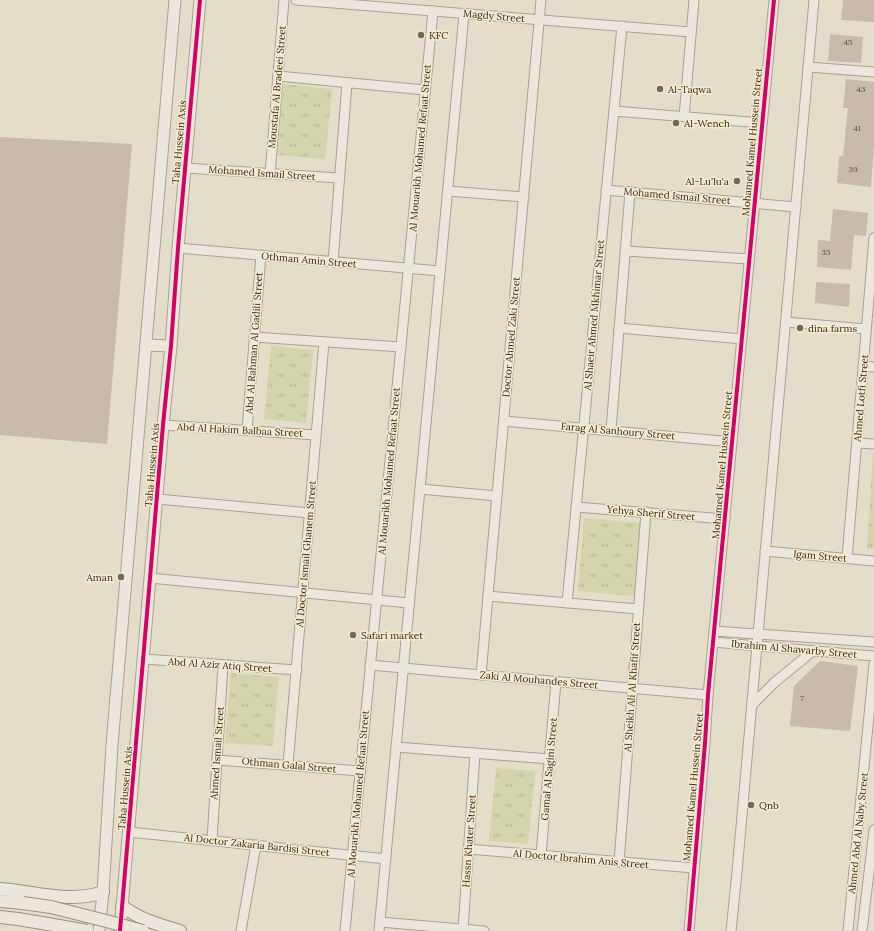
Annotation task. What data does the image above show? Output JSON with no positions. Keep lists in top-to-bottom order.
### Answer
{
  "streets": {
    "street": [
      "Magdy Street",
      "Moustafa Al Bradeei Street",
      "Taha Hussein Axis",
      "Mohamed Kamel Hussein Street",
      "Al Mouarikh Mohamed Refaat Street",
      "Mohamed Ismail Street",
      "Othman Amin Street",
      "Al Shaeir Ahmed Mkhimar Street",
      "Doctor Ahmed Zaki Street",
      "Abd Al Rahman Al Gadili Street",
      "Ahmed Lotfi Street",
      "Abd Al Hakim Balbaa Street",
      "Farag Al Sanhoury Street",
      "Yehya Sherif Street",
      "Al Doctor Ismail Ghanem Street",
      "Igam Street",
      "Ibrahim Al Shawarby Street",
      "Abd Al Aziz Atiq Street",
      "Zaki Al Mouhandes Street",
      "Al Sheikh Ali Al Khafif Street",
      "Ahmed Ismail Street",
      "Othman Galal Street",
      "Gamal Al Sagini Street",
      "Ahmed Abd Al Naby Street",
      "Hassn Khater Street",
      "Al Doctor Zakaria Bardisi Street",
      "Al Doctor Ibrahim Anis Street"
    ]
  },
  "crossings": [
    ["Magdy Street", "Al Mouarikh Mohamed Refaat Street"],
    ["Magdy Street", "Al Shaeir Ahmed Mkhimar Street"],
    ["Magdy Street", "Doctor Ahmed Zaki Street"],
    ["Moustafa Al Bradeei Street", "Mohamed Ismail Street"],
    ["Taha Hussein Axis", "Mohamed Ismail Street"],
    ["Taha Hussein Axis", "Othman Amin Street"],
    ["Taha Hussein Axis", "Abd Al Hakim Balbaa Street"],
    ["Taha Hussein Axis", "Abd Al Aziz Atiq Street"],
    ["Taha Hussein Axis", "Al Doctor Zakaria Bardisi Street"],
    ["Mohamed Kamel Hussein Street", "Mohamed Ismail Street"],
    ["Mohamed Kamel Hussein Street", "Farag Al Sanhoury Street"],
    ["Mohamed Kamel Hussein Street", "Yehya Sherif Street"],
    ["Mohamed Kamel Hussein Street", "Ibrahim Al Shawarby Street"],
    ["Mohamed Kamel Hussein Street", "Zaki Al Mouhandes Street"],
    ["Mohamed Kamel Hussein Street", "Al Doctor Ibrahim Anis Street"],
    ["Al Mouarikh Mohamed Refaat Street", "Othman Amin Street"],
    ["Al Mouarikh Mohamed Refaat Street", "Zaki Al Mouhandes Street"],
    ["Al Mouarikh Mohamed Refaat Street", "Othman Galal Street"],
    ["Al Mouarikh Mohamed Refaat Street", "Al Doctor Zakaria Bardisi Street"],
    ["Mohamed Ismail Street", "Al Shaeir Ahmed Mkhimar Street"],
    ["Othman Amin Street", "Abd Al Rahman Al Gadili Street"],
    ["Al Shaeir Ahmed Mkhimar Street", "Farag Al Sanhoury Street"],
    ["Al Shaeir Ahmed Mkhimar Street", "Yehya Sherif Street"],
    ["Doctor Ahmed Zaki Street", "Farag Al Sanhoury Street"],
    ["Doctor Ahmed Zaki Street", "Zaki Al Mouhandes Street"],
    ["Abd Al Rahman Al Gadili Street", "Abd Al Hakim Balbaa Street"],
    ["Ahmed Lotfi Street", "Igam Street"],
    ["Abd Al Hakim Balbaa Street", "Al Doctor Ismail Ghanem Street"],
    ["Yehya Sherif Street", "Al Sheikh Ali Al Khafif Street"],
    ["Al Doctor Ismail Ghanem Street", "Abd Al Aziz Atiq Street"],
    ["Al Doctor Ismail Ghanem Street", "Othman Galal Street"],
    ["Abd Al Aziz Atiq Street", "Ahmed Ismail Street"],
    ["Zaki Al Mouhandes Street", "Al Sheikh Ali Al Khafif Street"],
    ["Zaki Al Mouhandes Street", "Gamal Al Sagini Street"],
    ["Al Sheikh Ali Al Khafif Street", "Al Doctor Ibrahim Anis Street"],
    ["Ahmed Ismail Street", "Othman Galal Street"],
    ["Ahmed Ismail Street", "Al Doctor Zakaria Bardisi Street"],
    ["Gamal Al Sagini Street", "Al Doctor Ibrahim Anis Street"],
    ["Hassn Khater Street", "Al Doctor Ibrahim Anis Street"]
  ],
  "places": [
    "KFC",
    "Al-Taqwa",
    "Al-Wench",
    "Al-Lu'lu'a",
    "dina farms",
    "Aman",
    "Safari market",
    "Qnb"
  ],
  "house_numbers": [
    "45",
    "43",
    "41",
    "39",
    "35",
    "7"
  ]
}
